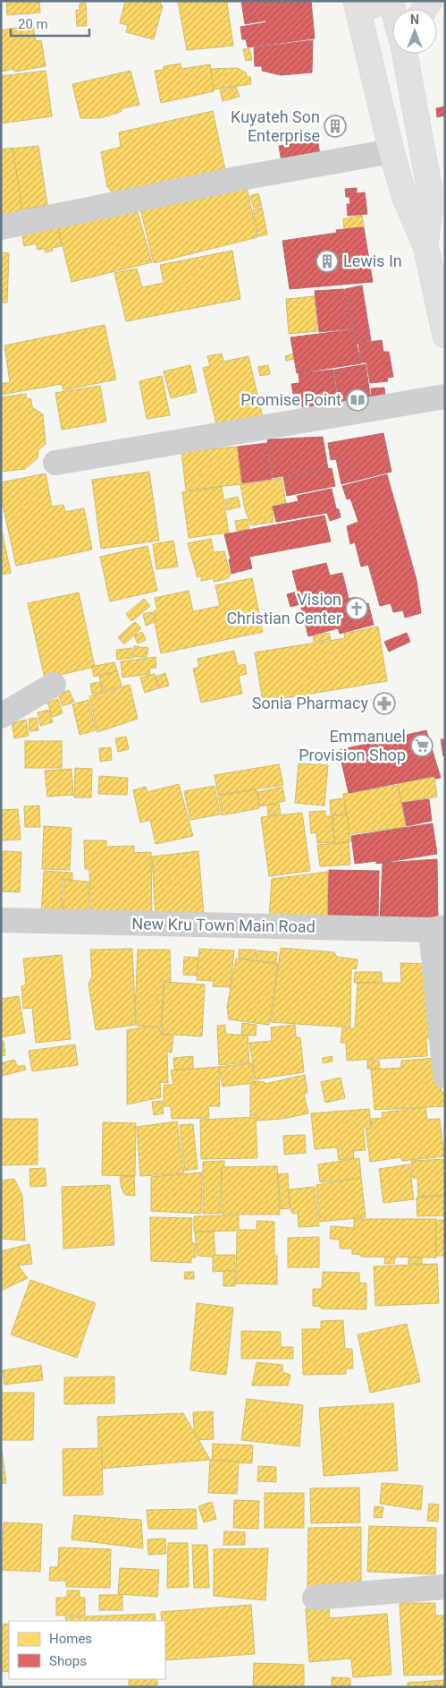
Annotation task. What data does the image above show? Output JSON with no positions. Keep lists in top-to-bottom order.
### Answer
{
  "streets": {
    "street": ["New Kru Town Main Road"]
  },
  "places": {
    "building": ["Kuyateh Son Enterprise", "Lewis In"],
    "library": ["Promise Point"],
    "church": ["Vision Christian Center"],
    "pharmacy": ["Sonia Pharmacy"],
    "supermarket": ["Emmanuel Provision Shop"]
  },
  "legend": ["Homes", "Shops"],
  "scale_bar": "20 m",
  "north": "top"
}
